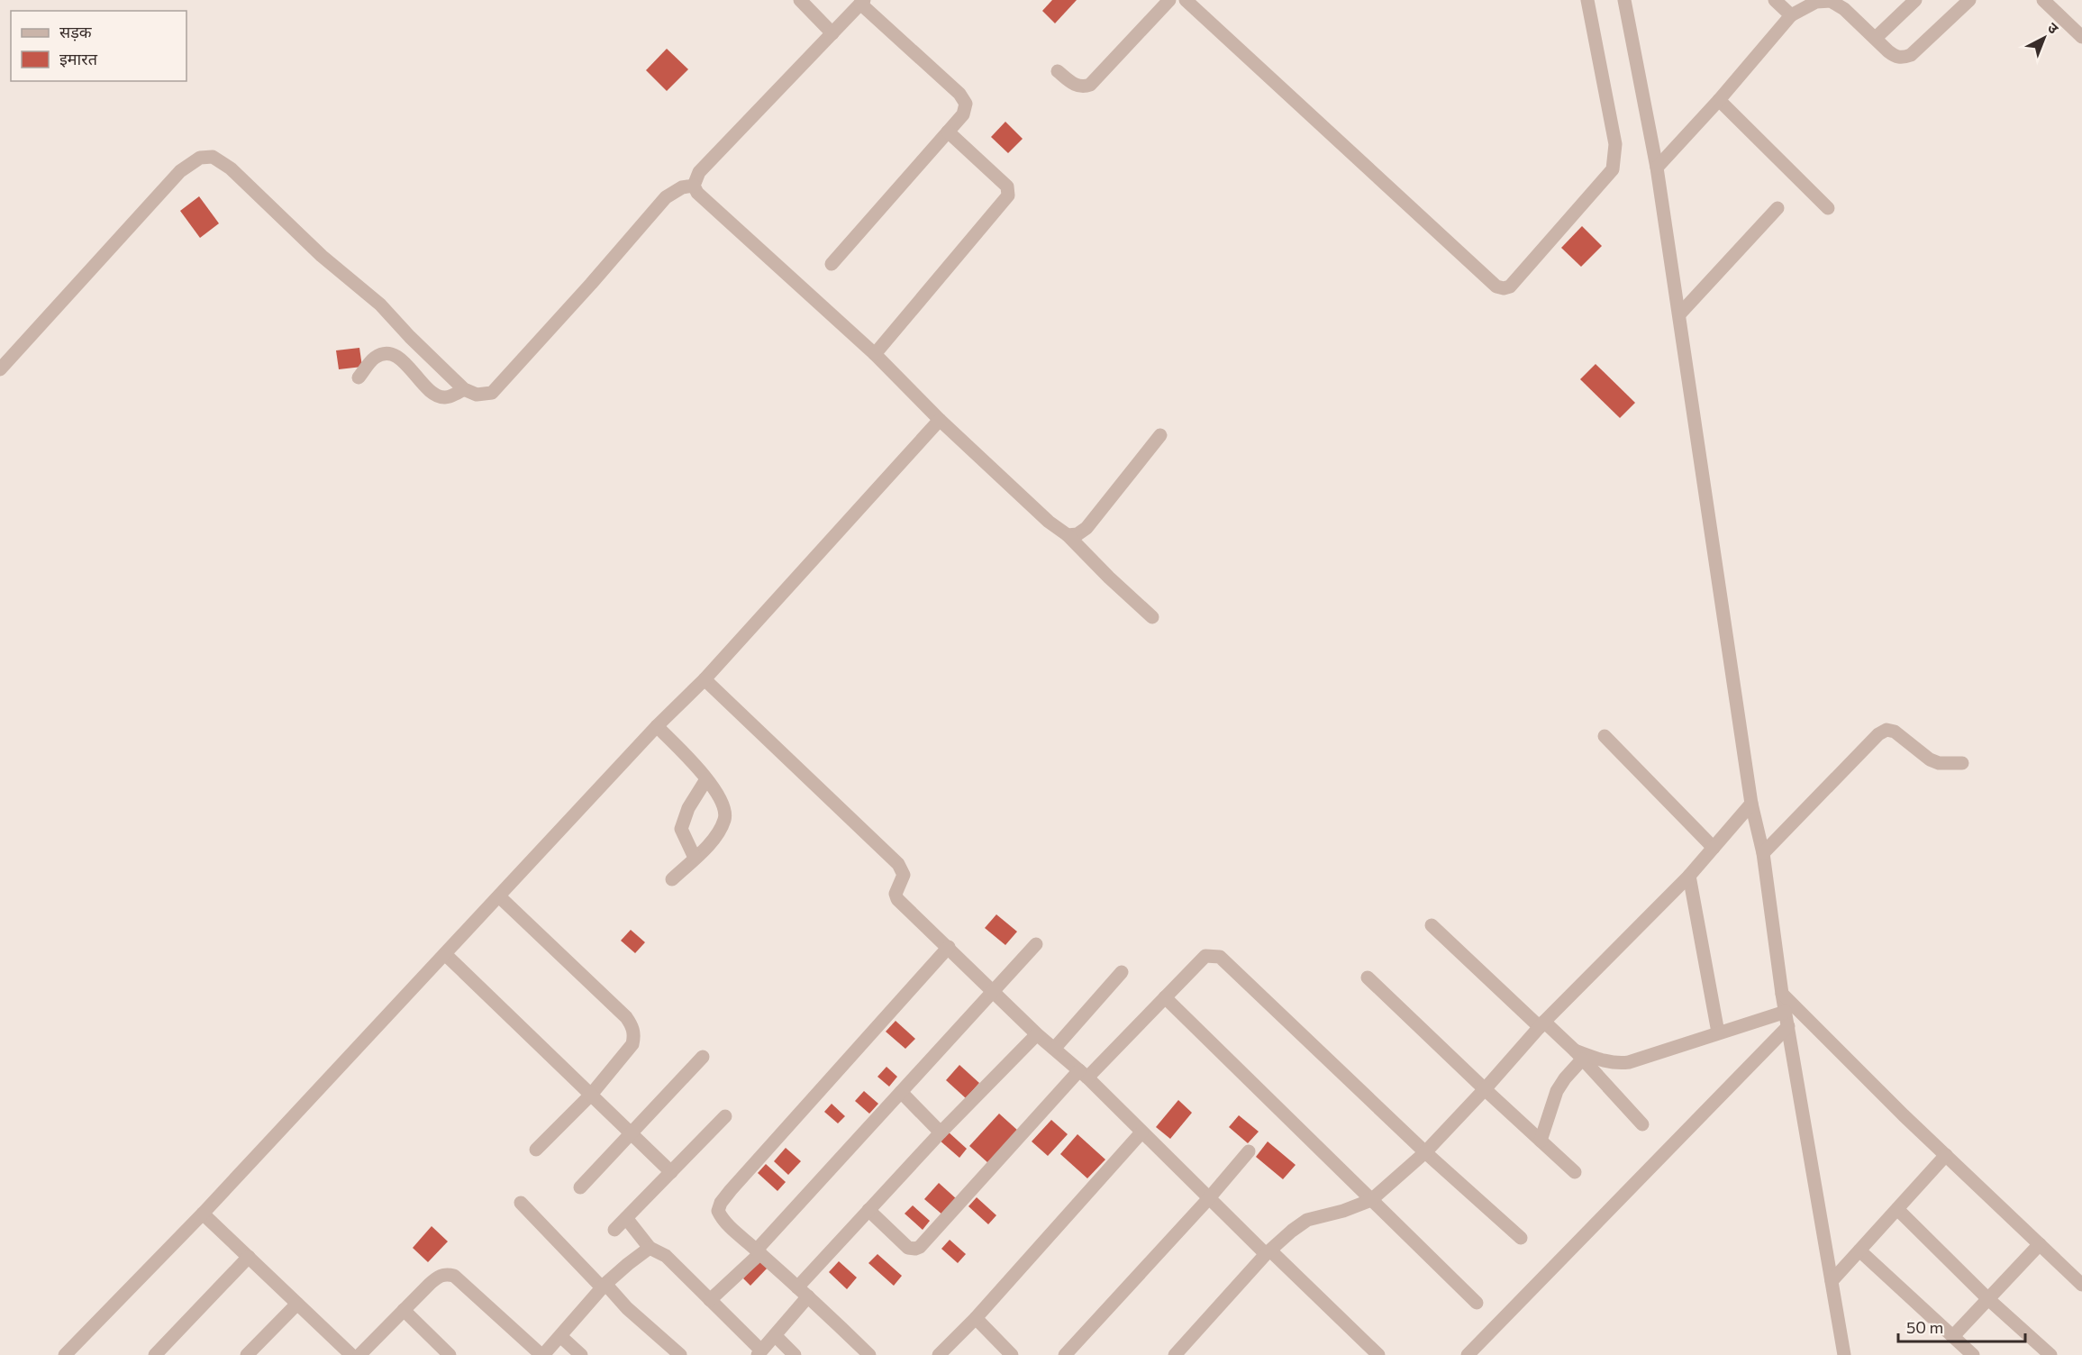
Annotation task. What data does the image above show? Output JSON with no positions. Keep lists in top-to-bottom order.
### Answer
{
  "legend": ["सड़क", "इमारत"],
  "scale_bar": "50 m",
  "north": "top right"
}
